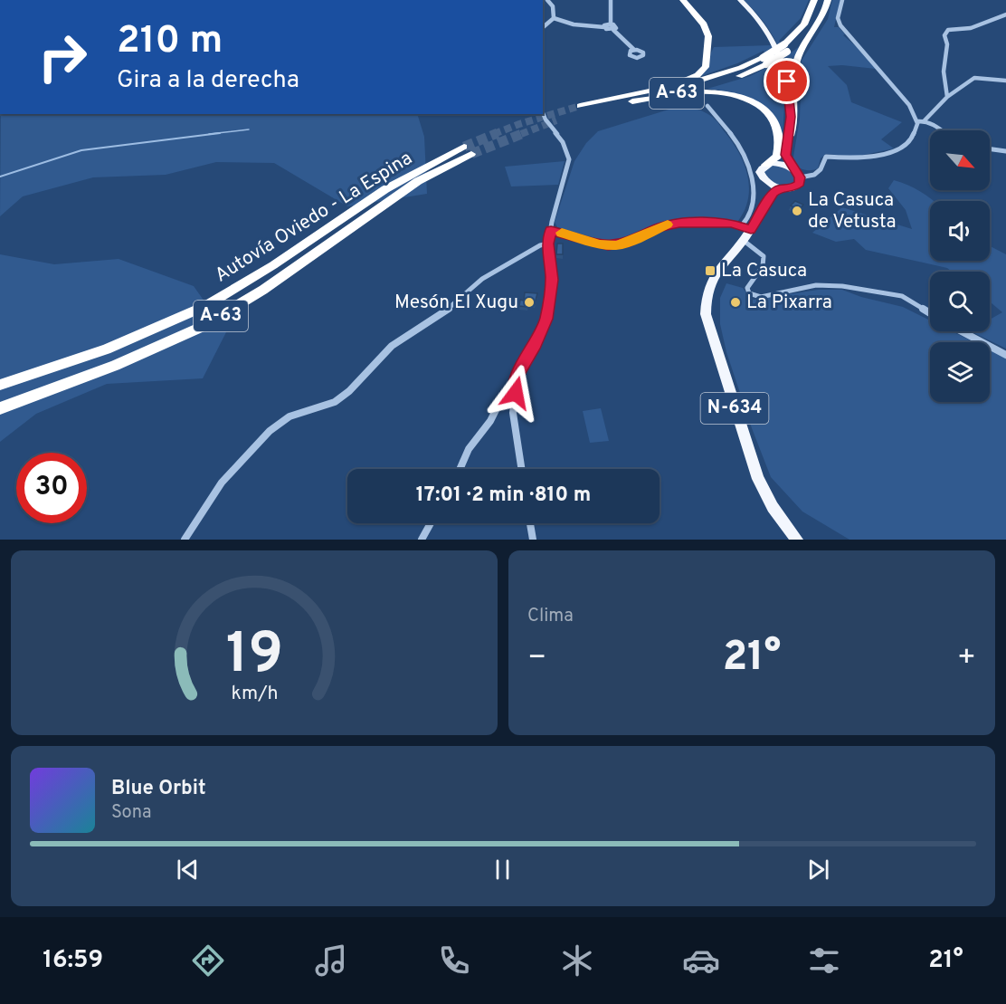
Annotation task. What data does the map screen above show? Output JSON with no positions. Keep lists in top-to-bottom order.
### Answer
{
  "streets": {
    "highway": ["A-63", "Autovía Oviedo - La Espina", "N-634"]
  },
  "places": {
    "other": ["La Casuca de Vetusta", "Mesón El Xugu", "La Pixarra"],
    "transit": ["La Casuca"]
  },
  "north": "bottom right",
  "page": {
    "turn": ["210 m", "Gira a la derecha"],
    "limit": "30",
    "trip": "17:01 · 2 min · 810 m",
    "tile": "Clima",
    "heat": ["−", "21°", "+"],
    "song": ["Blue Orbit", "Sona"],
    "tabs": ["16:59", "21°"],
    "gauge": ["19", "km/h"]
  }
}
